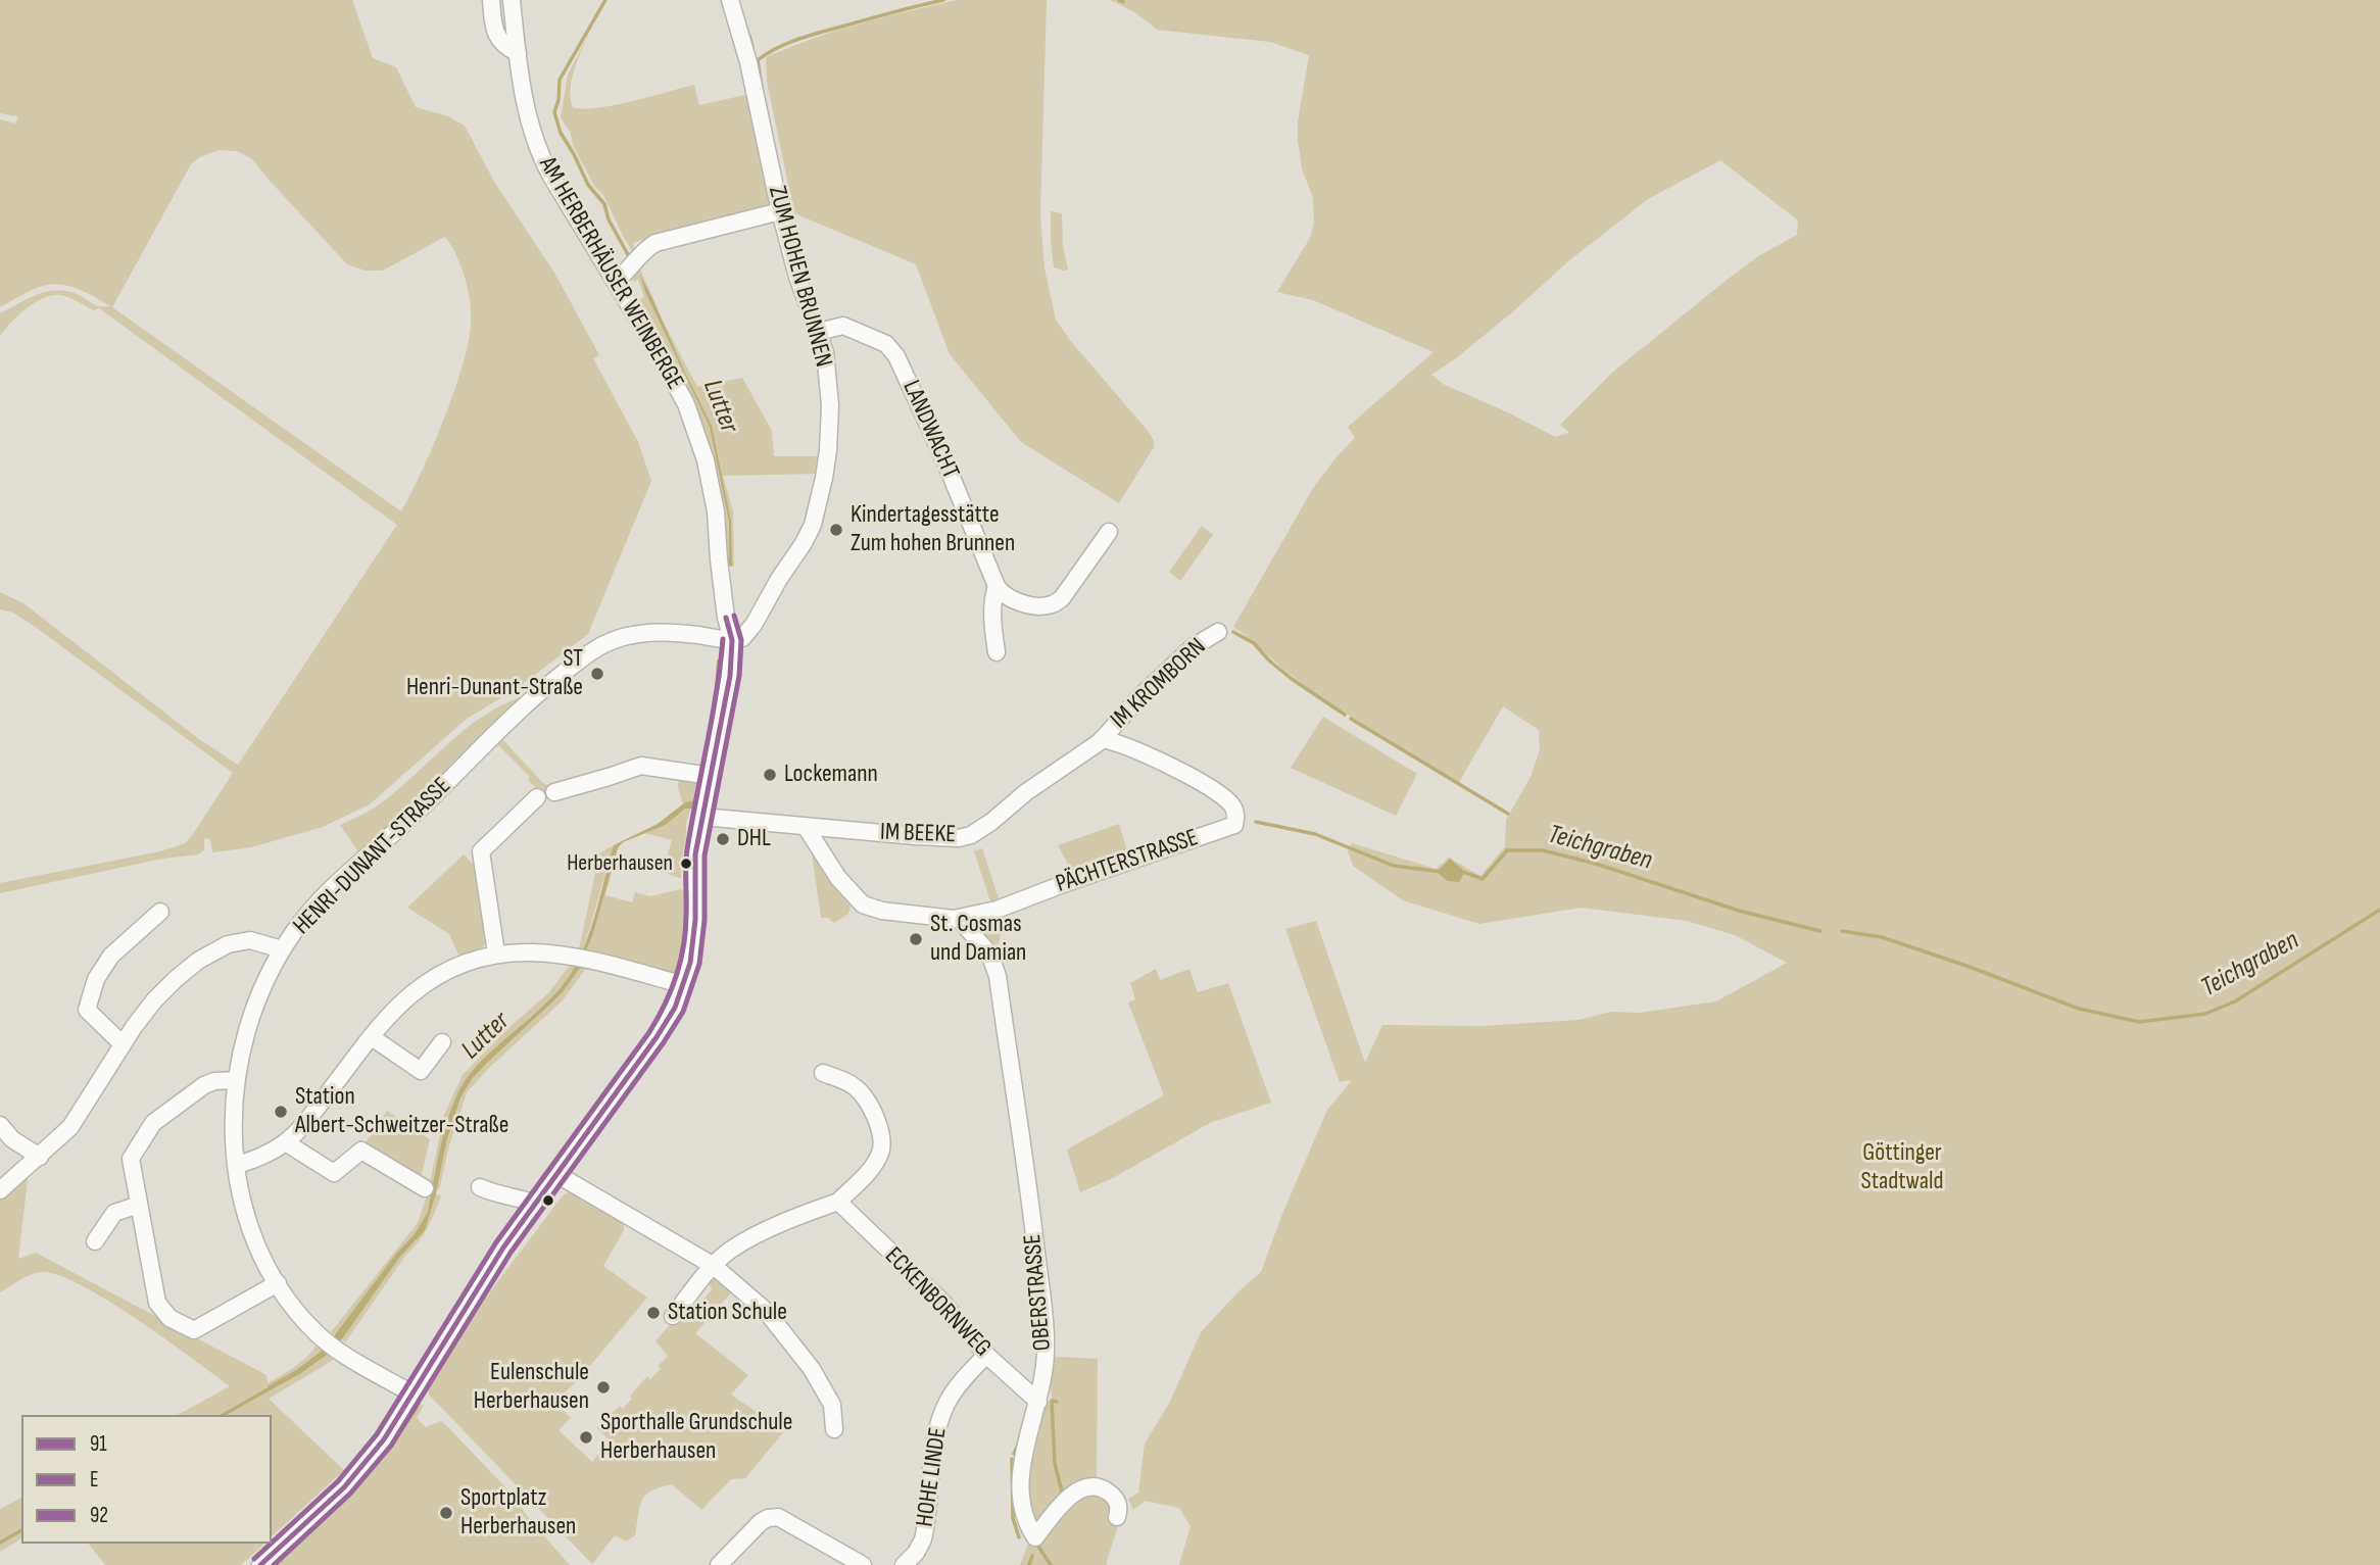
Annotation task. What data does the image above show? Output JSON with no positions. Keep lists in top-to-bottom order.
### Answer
{
  "streets": {
    "street": [
      "AM HERBERHÄUSER WEINBERGE",
      "ZUM HOHEN BRUNNEN",
      "LANDWACHT",
      "IM KROMBORN",
      "IM BEEKE",
      "HENRI-DUNANT-STRASSE",
      "PÄCHTERSTRASSE",
      "OBERSTRASSE",
      "ECKENBORNWEG",
      "HOHE LINDE"
    ]
  },
  "crossings": [
    ["AM HERBERHÄUSER WEINBERGE", "ZUM HOHEN BRUNNEN"],
    ["AM HERBERHÄUSER WEINBERGE", "IM BEEKE"],
    ["AM HERBERHÄUSER WEINBERGE", "HENRI-DUNANT-STRASSE"],
    ["ZUM HOHEN BRUNNEN", "LANDWACHT"],
    ["ZUM HOHEN BRUNNEN", "HENRI-DUNANT-STRASSE"],
    ["IM KROMBORN", "IM BEEKE"],
    ["IM KROMBORN", "PÄCHTERSTRASSE"],
    ["IM BEEKE", "PÄCHTERSTRASSE"],
    ["PÄCHTERSTRASSE", "OBERSTRASSE"],
    ["OBERSTRASSE", "ECKENBORNWEG"],
    ["ECKENBORNWEG", "HOHE LINDE"]
  ],
  "water": ["Lutter", "Teichgraben"],
  "parks": ["Göttinger Stadtwald"],
  "places": [
    "Kindertagesstätte Zum hohen Brunnen",
    "ST Henri-Dunant-Straße",
    "Lockemann",
    "DHL",
    "Herberhausen",
    "St. Cosmas und Damian",
    "Station Albert-Schweitzer-Straße",
    "Station Schule",
    "Eulenschule Herberhausen",
    "Sporthalle Grundschule Herberhausen",
    "Sportplatz Herberhausen"
  ],
  "lines": ["transit line E", "transit line 91", "transit line 92"],
  "legend": ["91", "E", "92"]
}
